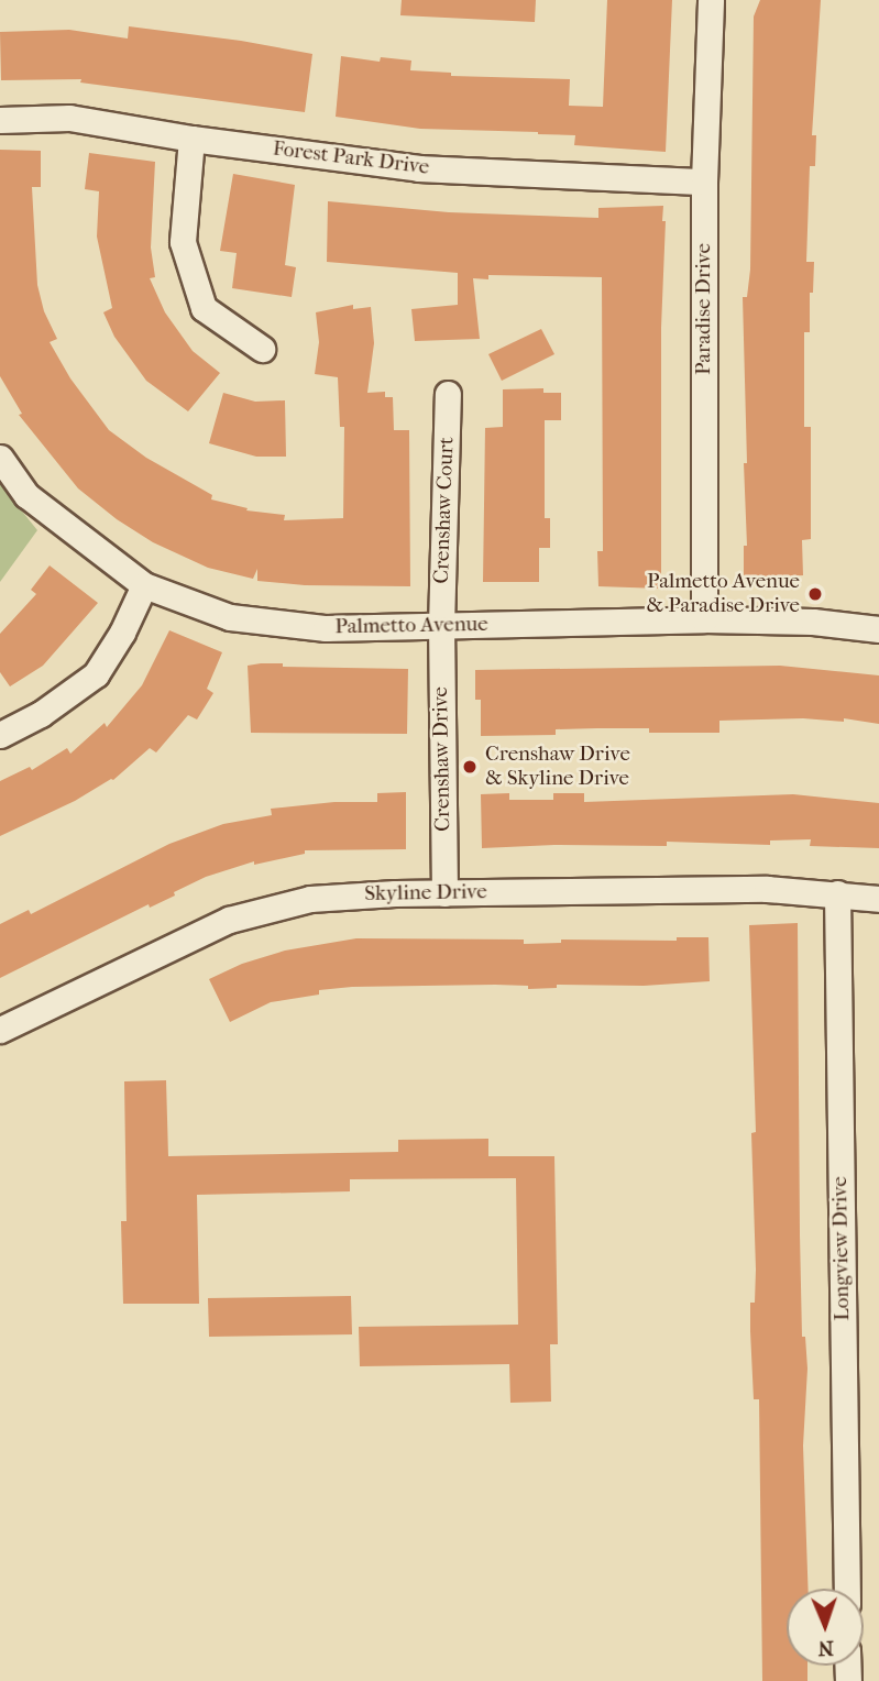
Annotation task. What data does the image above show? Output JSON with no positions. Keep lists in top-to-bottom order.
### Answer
{
  "streets": {
    "street": [
      "Forest Park Drive",
      "Paradise Drive",
      "Crenshaw Court",
      "Palmetto Avenue",
      "Crenshaw Drive",
      "Skyline Drive",
      "Longview Drive"
    ]
  },
  "crossings": [
    ["Forest Park Drive", "Paradise Drive"],
    ["Paradise Drive", "Palmetto Avenue"],
    ["Crenshaw Court", "Palmetto Avenue"],
    ["Crenshaw Court", "Crenshaw Drive"],
    ["Palmetto Avenue", "Crenshaw Drive"],
    ["Crenshaw Drive", "Skyline Drive"],
    ["Skyline Drive", "Longview Drive"]
  ],
  "places": ["Palmetto Avenue & Paradise Drive", "Crenshaw Drive & Skyline Drive"],
  "north": "bottom"
}
